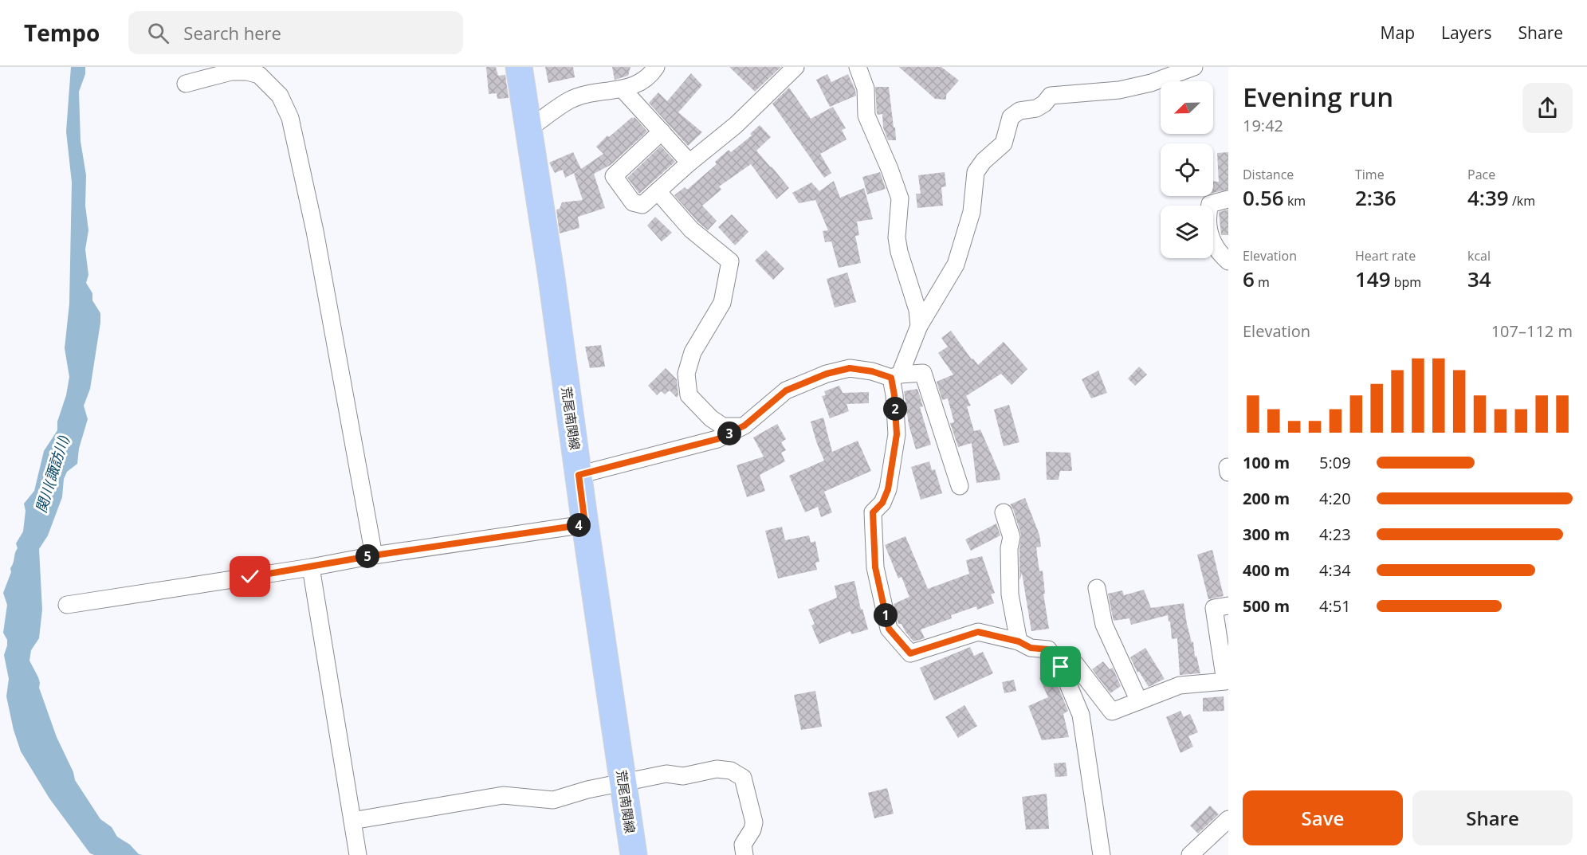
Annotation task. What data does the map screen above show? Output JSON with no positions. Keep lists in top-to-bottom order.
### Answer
{
  "streets": {
    "main road": ["荒尾南関線"]
  },
  "water": ["関川(諏訪川)"],
  "north": "bottom left",
  "page": {
    "header": "Tempo",
    "search": "Search here",
    "nav": ["Map", "Layers", "Share"],
    "heading": ["Evening run", "19:42"],
    "stats": [
      ["Distance", "0.56 km"],
      ["Time", "2:36"],
      ["Pace", "4:39 /km"],
      ["Elevation", "6 m"],
      ["Heart rate", "149 bpm"],
      ["kcal", "34"]
    ],
    "chart": ["Elevation", "107–112 m"],
    "pins": [
      "2",
      "3",
      "4",
      "5",
      "1"
    ],
    "list": [
      {
        "name": "100 m",
        "note": "5:09"
      },
      {
        "name": "200 m",
        "note": "4:20"
      },
      {
        "name": "300 m",
        "note": "4:23"
      },
      {
        "name": "400 m",
        "note": "4:34"
      },
      {
        "name": "500 m",
        "note": "4:51"
      }
    ],
    "buttons": ["Save", "Share"]
  }
}
